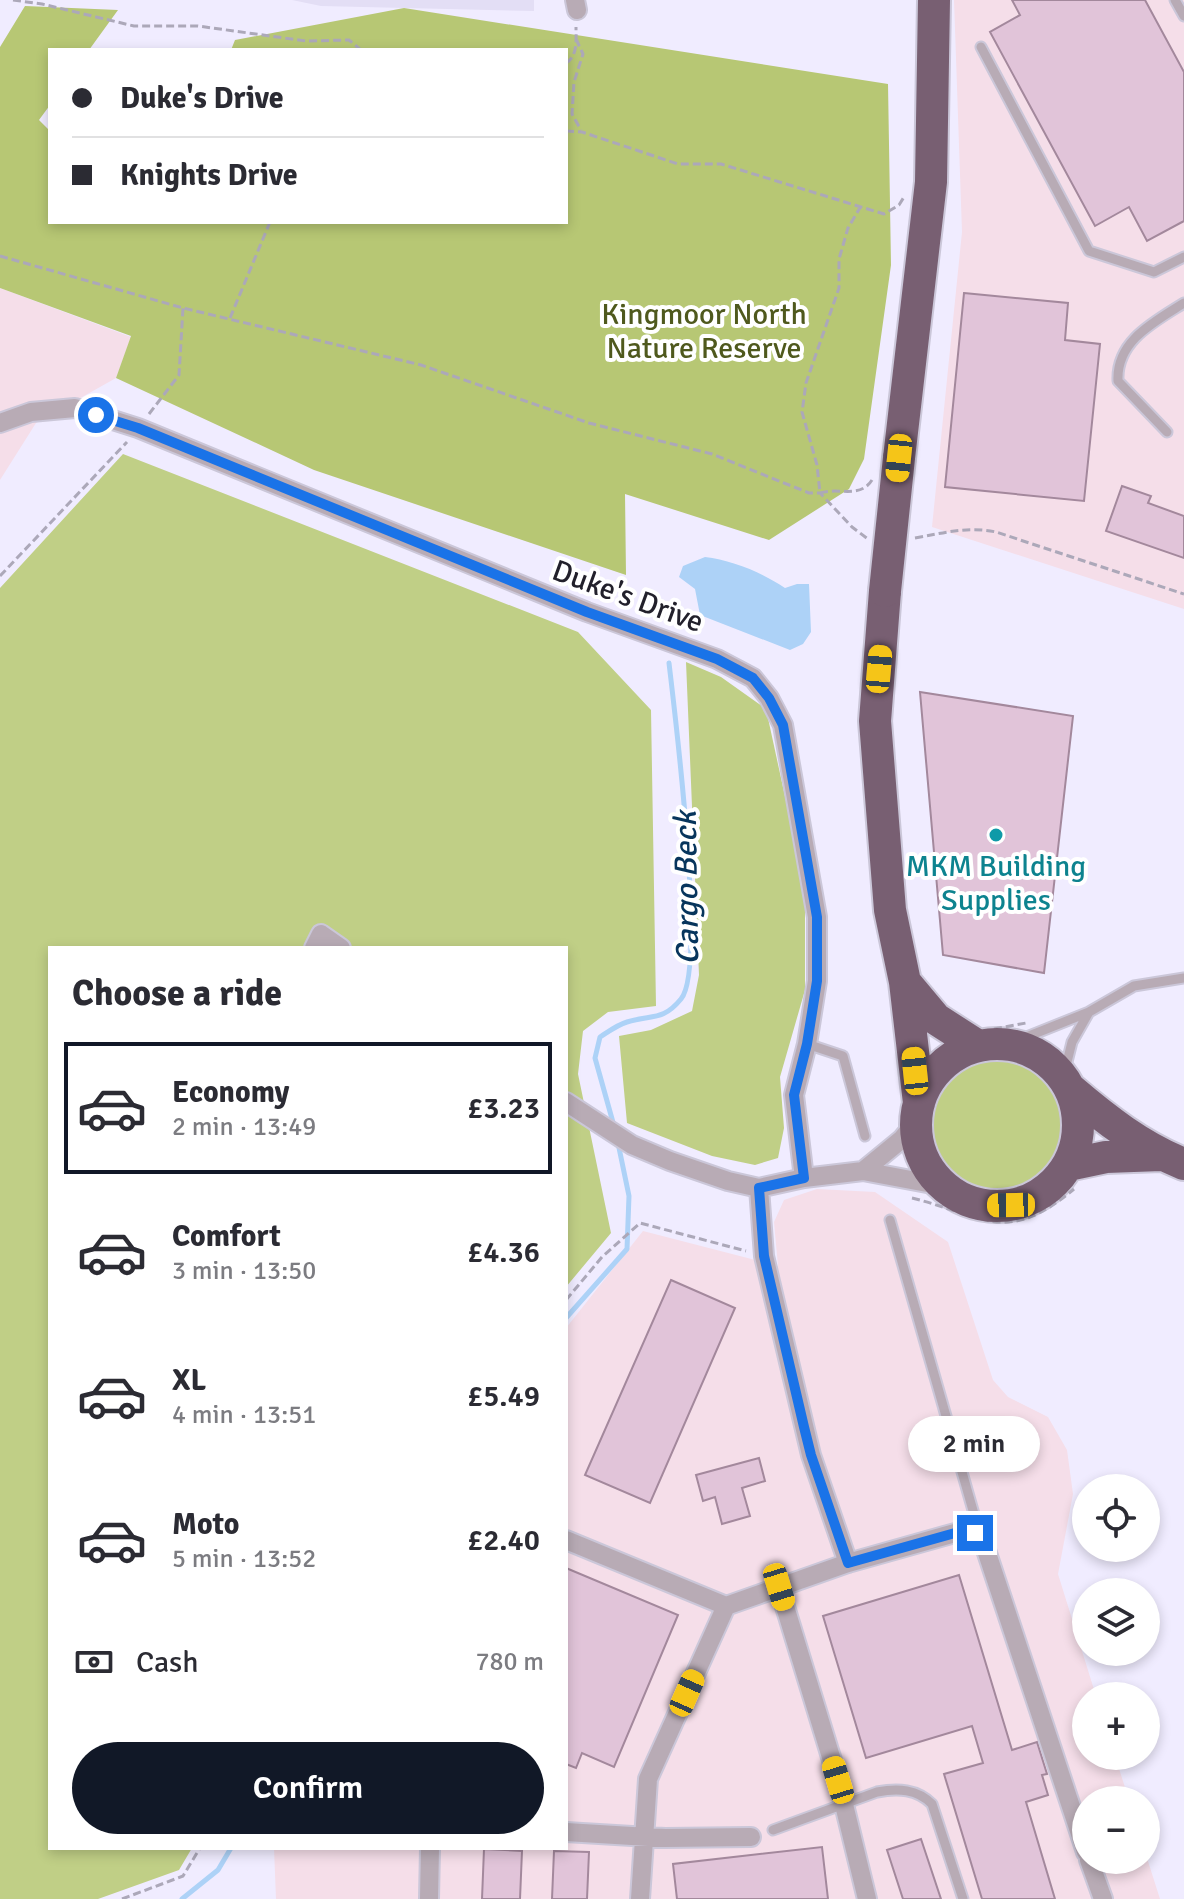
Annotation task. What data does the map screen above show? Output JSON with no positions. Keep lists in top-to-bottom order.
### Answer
{
  "streets": {
    "street": ["Duke's Drive"]
  },
  "water": ["Cargo Beck"],
  "parks": ["Kingmoor North Nature Reserve"],
  "places": ["MKM Building Supplies"],
  "page": {
    "banner": ["Duke's Drive", "Knights Drive"],
    "heading": "Choose a ride",
    "list": [
      {
        "name": "Economy",
        "note": "2 min · 13:49",
        "value": "£3.23"
      },
      {
        "name": "Comfort",
        "note": "3 min · 13:50",
        "value": "£4.36"
      },
      {
        "name": "XL",
        "note": "4 min · 13:51",
        "value": "£5.49"
      },
      {
        "name": "Moto",
        "note": "5 min · 13:52",
        "value": "£2.40"
      }
    ],
    "bubble": "2 min",
    "map_buttons": ["+", "−"],
    "pay": ["Cash", "780 m"],
    "buttons": "Confirm"
  }
}
